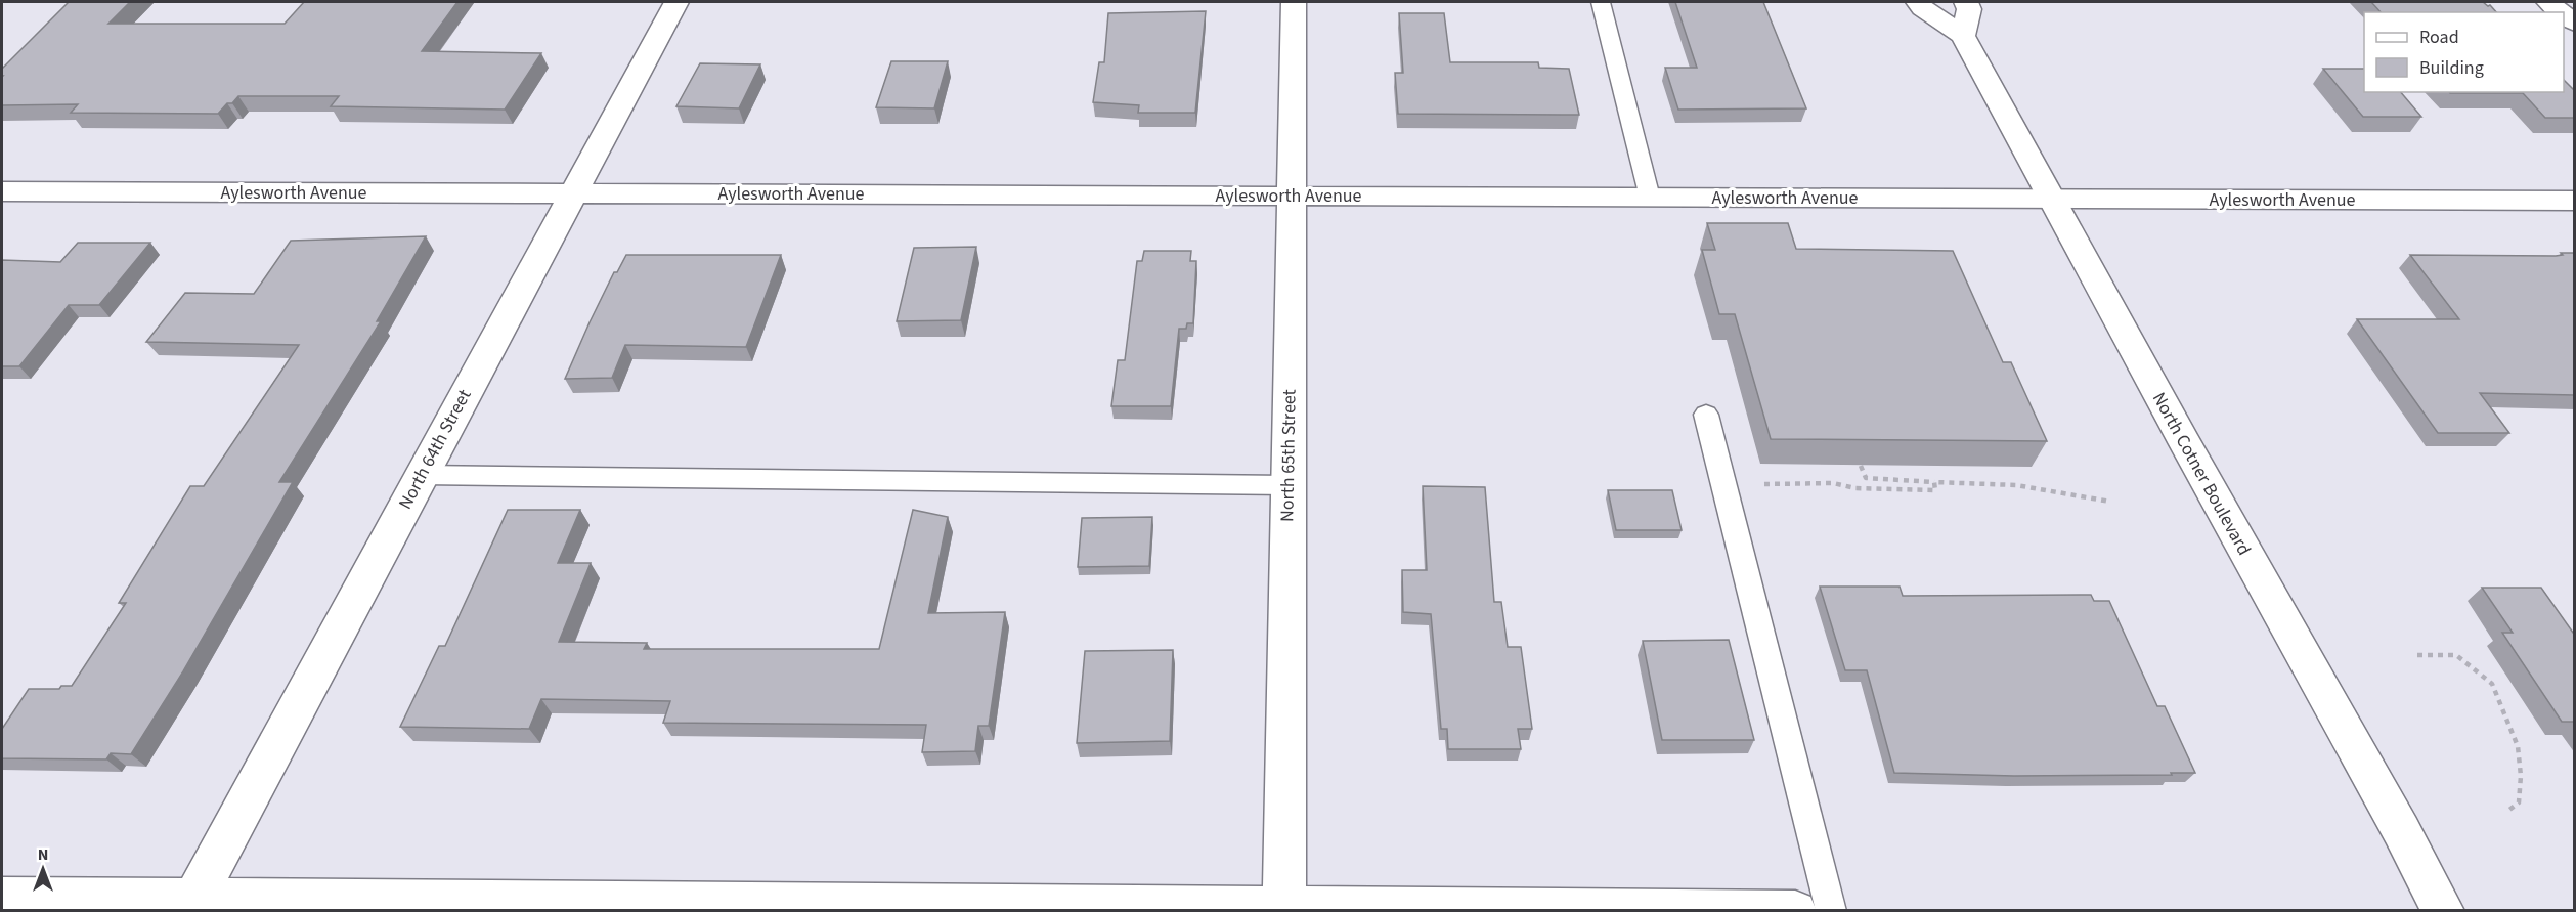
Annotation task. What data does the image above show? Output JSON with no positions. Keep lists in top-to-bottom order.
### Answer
{
  "streets": {
    "street": [
      "Aylesworth Avenue",
      "North 64th Street",
      "North 65th Street",
      "North Cotner Boulevard"
    ]
  },
  "crossings": [
    ["Aylesworth Avenue", "North 64th Street"],
    ["Aylesworth Avenue", "North 65th Street"],
    ["Aylesworth Avenue", "North Cotner Boulevard"]
  ],
  "legend": ["Road", "Building"],
  "north": "top"
}
